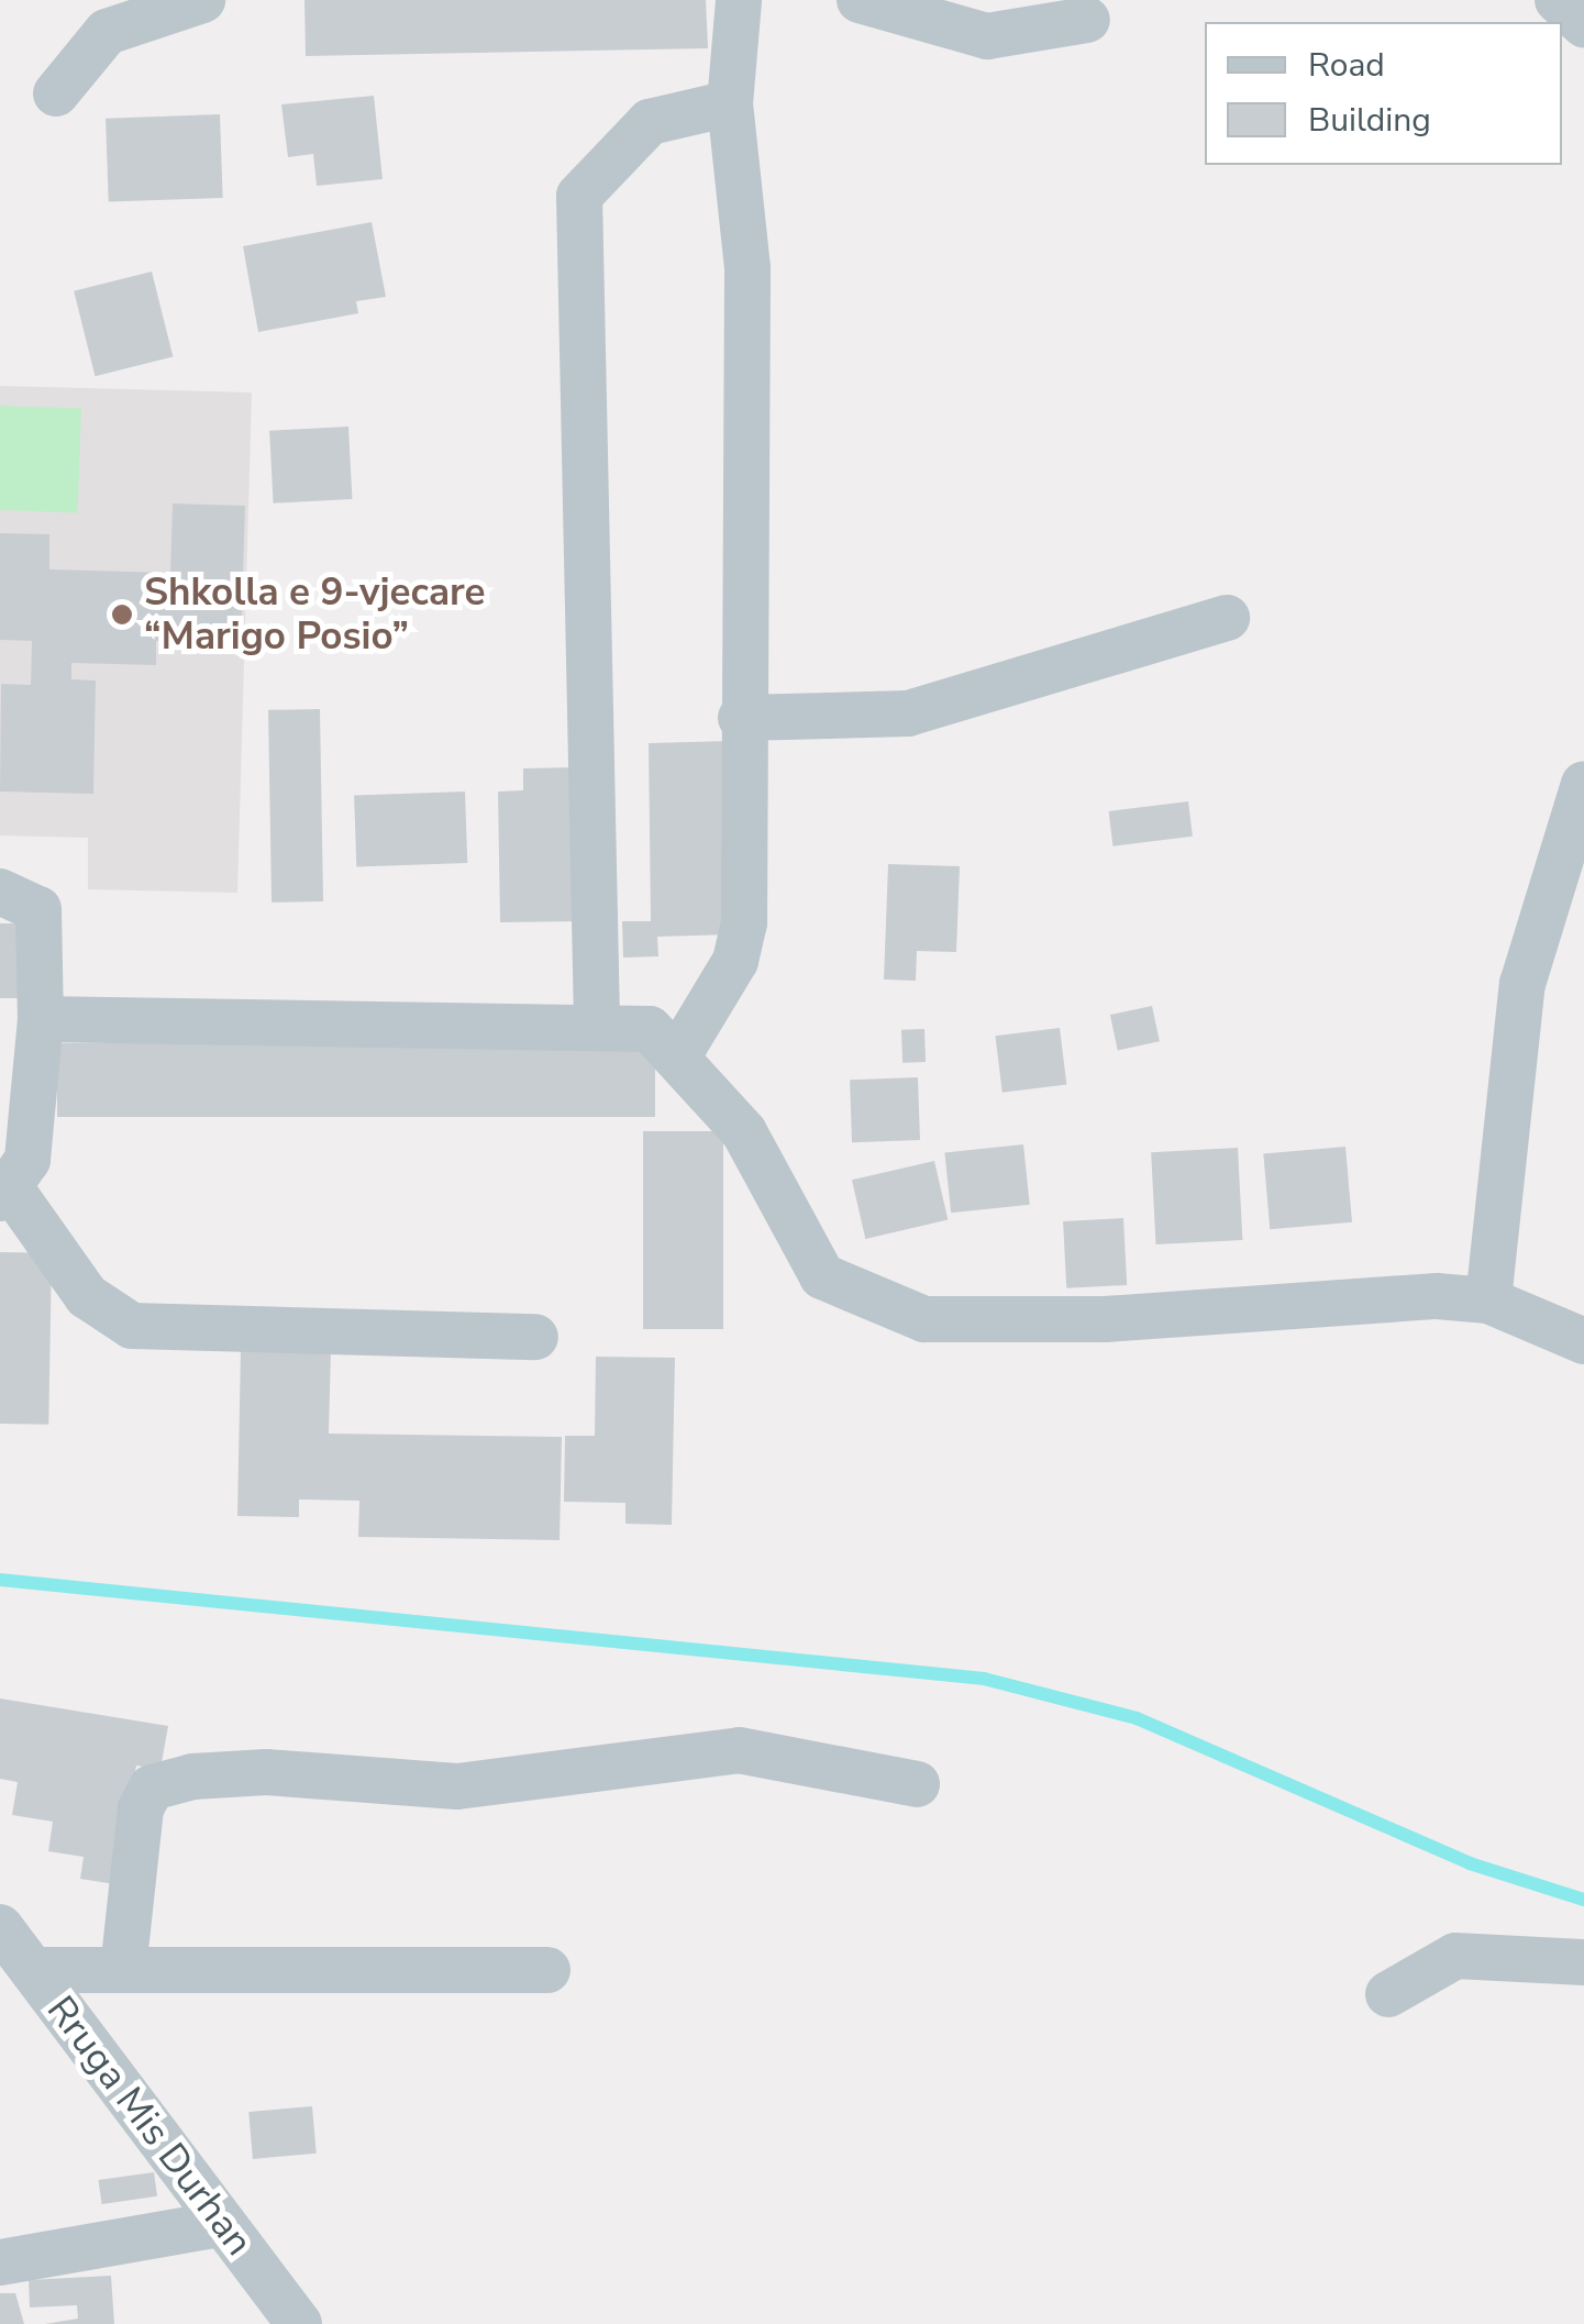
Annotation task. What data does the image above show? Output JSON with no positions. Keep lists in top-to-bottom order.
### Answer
{
  "streets": {
    "street": ["Rruga Mis Durhan"]
  },
  "places": ["Shkolla e 9-vjecare “Marigo Posio”"],
  "legend": ["Road", "Building"]
}
